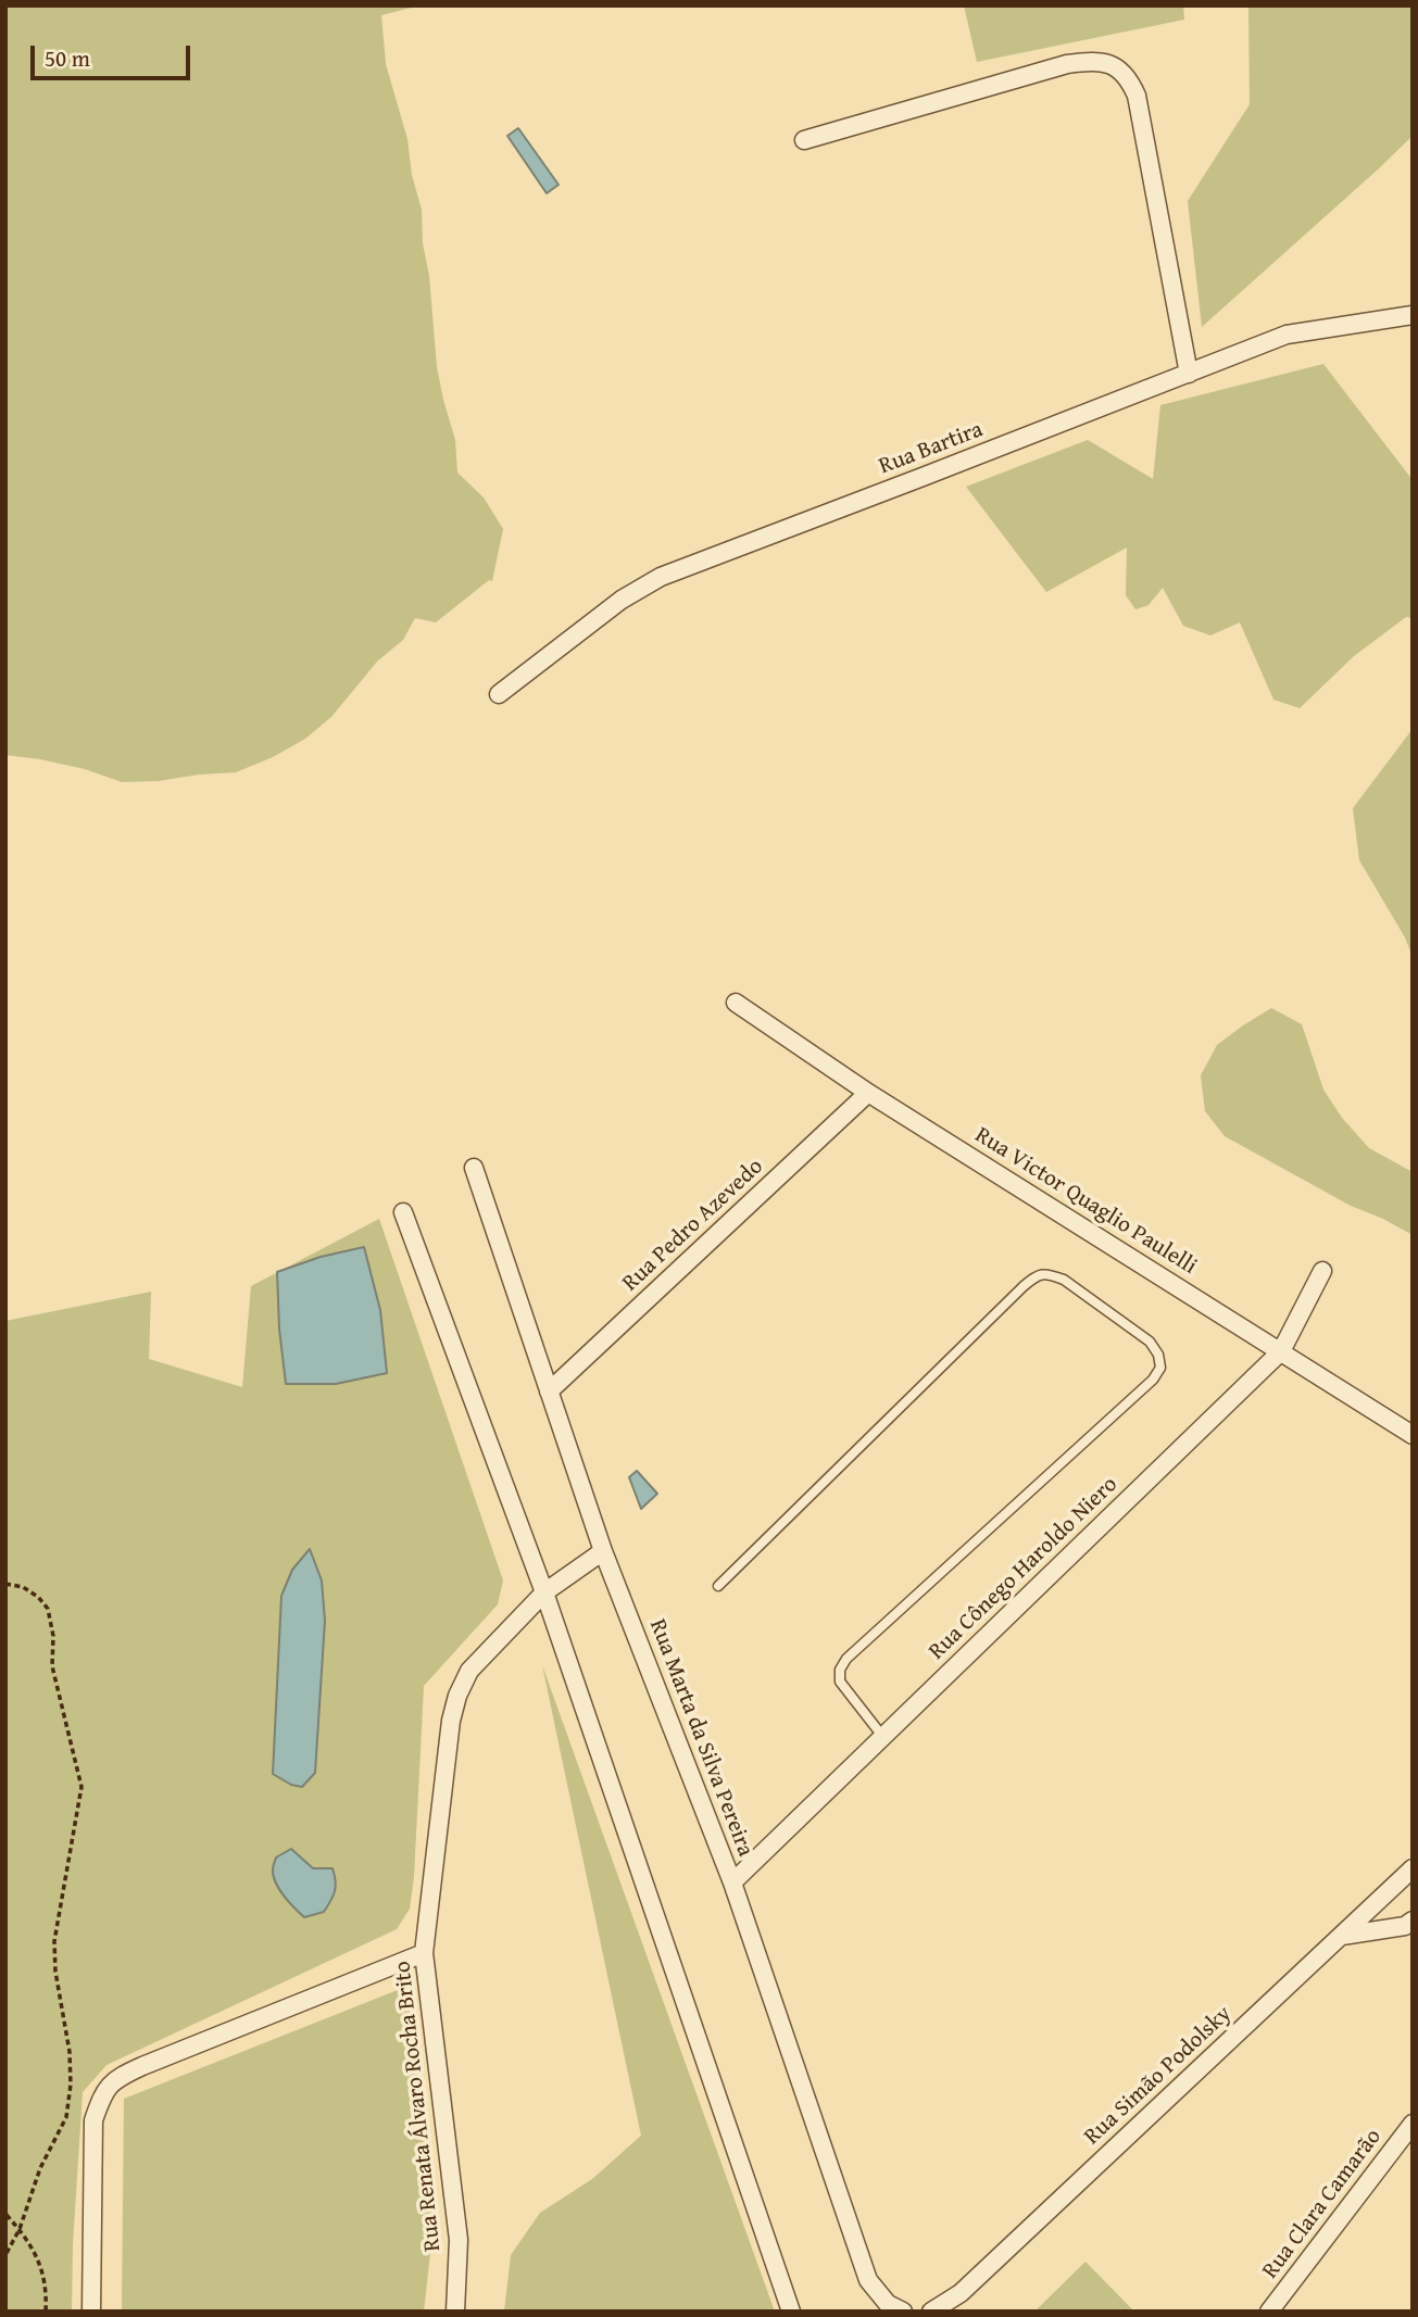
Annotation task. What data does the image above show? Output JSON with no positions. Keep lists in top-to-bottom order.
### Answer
{
  "streets": {
    "street": [
      "Rua Bartira",
      "Rua Victor Quaglio Paulelli",
      "Rua Pedro Azevedo",
      "Rua Cônego Haroldo Niero",
      "Rua Marta da Silva Pereira",
      "Rua Simão Podolsky",
      "Rua Renata Álvaro Rocha Brito",
      "Rua Clara Camarão"
    ]
  },
  "crossings": [
    ["Rua Victor Quaglio Paulelli", "Rua Pedro Azevedo"],
    ["Rua Victor Quaglio Paulelli", "Rua Cônego Haroldo Niero"],
    ["Rua Pedro Azevedo", "Rua Marta da Silva Pereira"],
    ["Rua Cônego Haroldo Niero", "Rua Marta da Silva Pereira"],
    ["Rua Marta da Silva Pereira", "Rua Renata Álvaro Rocha Brito"]
  ],
  "scale_bar": "50 m"
}
